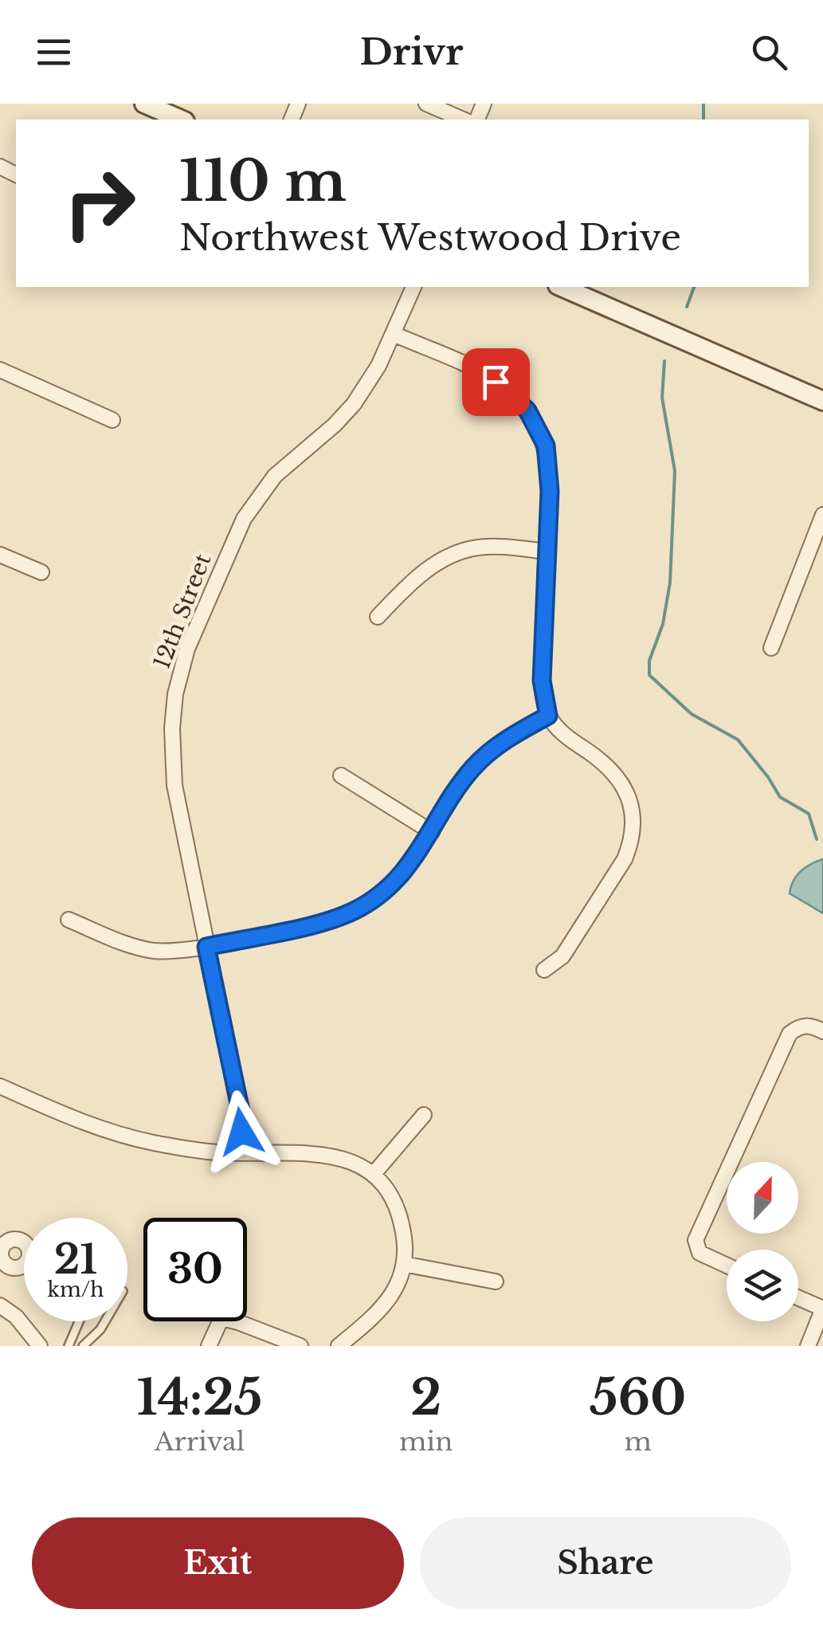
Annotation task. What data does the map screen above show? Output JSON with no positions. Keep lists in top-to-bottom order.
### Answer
{
  "streets": {
    "street": ["12th Street"]
  },
  "north": "top",
  "page": {
    "header": "Drivr",
    "turn": ["110 m", "Northwest Westwood Drive"],
    "speed": "21 km/h",
    "limit": "30",
    "eta": [
      "14:25",
      "Arrival",
      "2",
      "min",
      "560",
      "m"
    ],
    "buttons": ["Exit", "Share"]
  }
}
